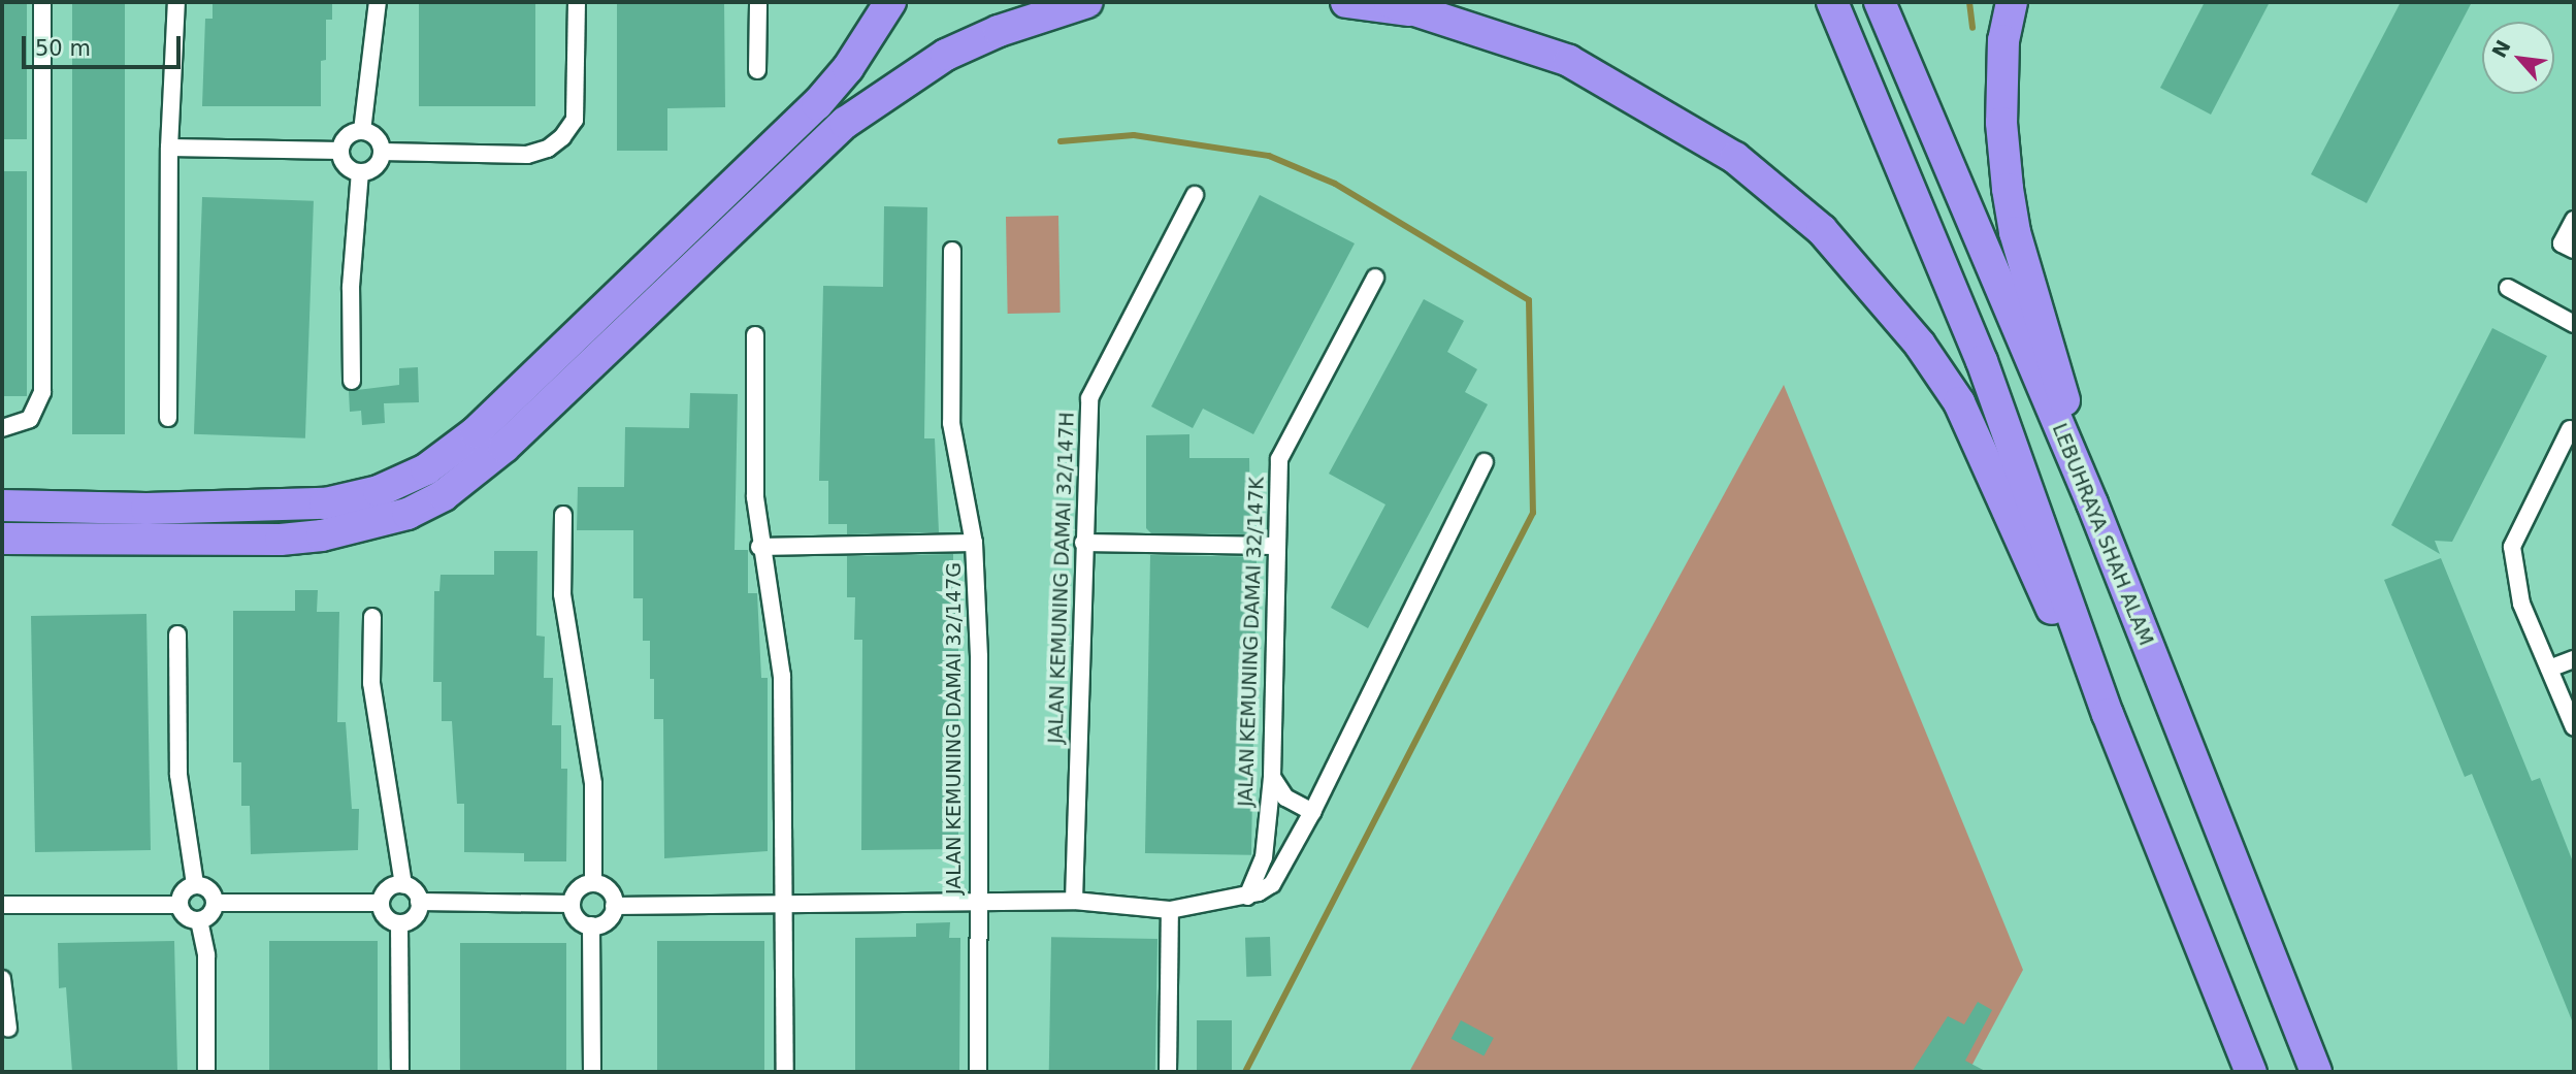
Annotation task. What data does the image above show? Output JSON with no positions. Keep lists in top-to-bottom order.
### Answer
{
  "streets": {
    "highway": ["LEBUHRAYA SHAH ALAM"],
    "street": ["JALAN KEMUNING DAMAI 32/147H", "JALAN KEMUNING DAMAI 32/147K", "JALAN KEMUNING DAMAI 32/147G"]
  },
  "scale_bar": "50 m",
  "north": "top left"
}
